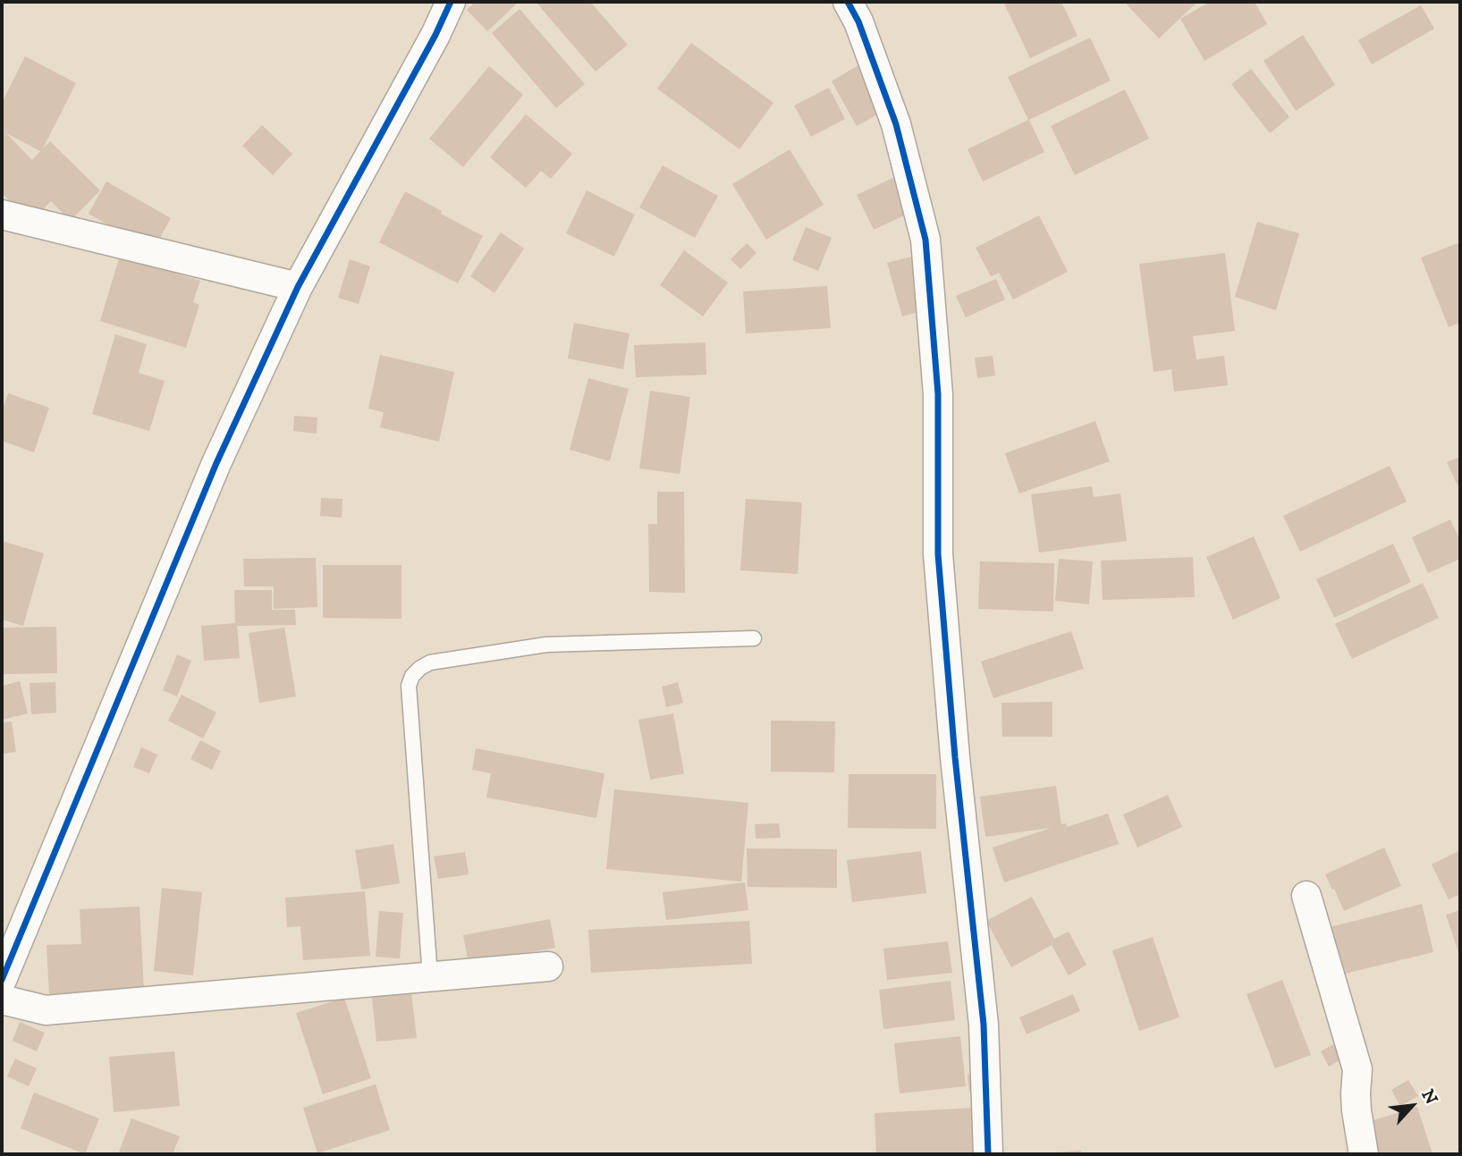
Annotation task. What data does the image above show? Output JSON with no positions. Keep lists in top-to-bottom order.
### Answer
{
  "north": "top right"
}
